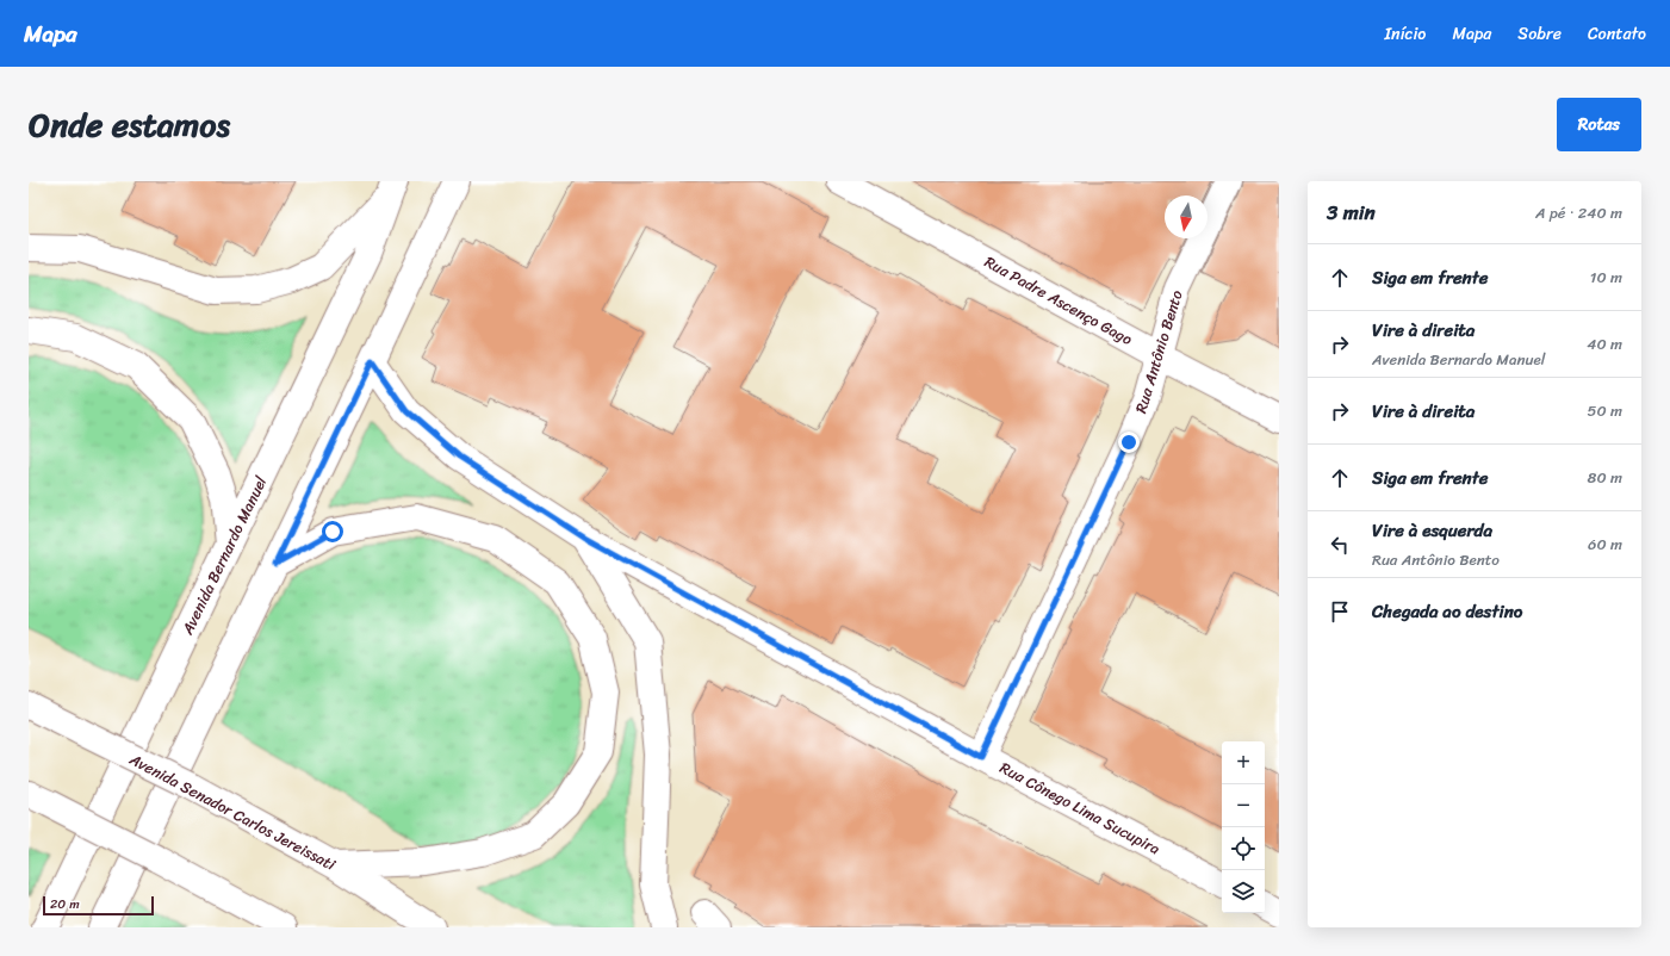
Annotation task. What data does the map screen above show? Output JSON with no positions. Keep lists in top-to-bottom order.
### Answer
{
  "streets": {
    "main road": [
      "Rua Padre Ascenço Gago",
      "Rua Antônio Bento",
      "Avenida Bernardo Manuel",
      "Rua Cônego Lima Sucupira",
      "Avenida Senador Carlos Jereissati"
    ]
  },
  "crossings": [
    ["Rua Padre Ascenço Gago", "Rua Antônio Bento"],
    ["Rua Antônio Bento", "Rua Cônego Lima Sucupira"]
  ],
  "scale_bar": "20 m",
  "north": "bottom",
  "page": {
    "header": "Mapa",
    "nav": [
      "Início",
      "Mapa",
      "Sobre",
      "Contato"
    ],
    "title": "Onde estamos",
    "buttons": "Rotas",
    "heading": ["3 min", "A pé · 240 m"],
    "list": [
      ["Siga em frente", "10 m"],
      ["Vire à direita", "Avenida Bernardo Manuel", "40 m"],
      ["Vire à direita", "50 m"],
      ["Siga em frente", "80 m"],
      ["Vire à esquerda", "Rua Antônio Bento", "60 m"],
      "Chegada ao destino"
    ],
    "map_buttons": ["+", "−"],
    "scale": "20 m"
  }
}
